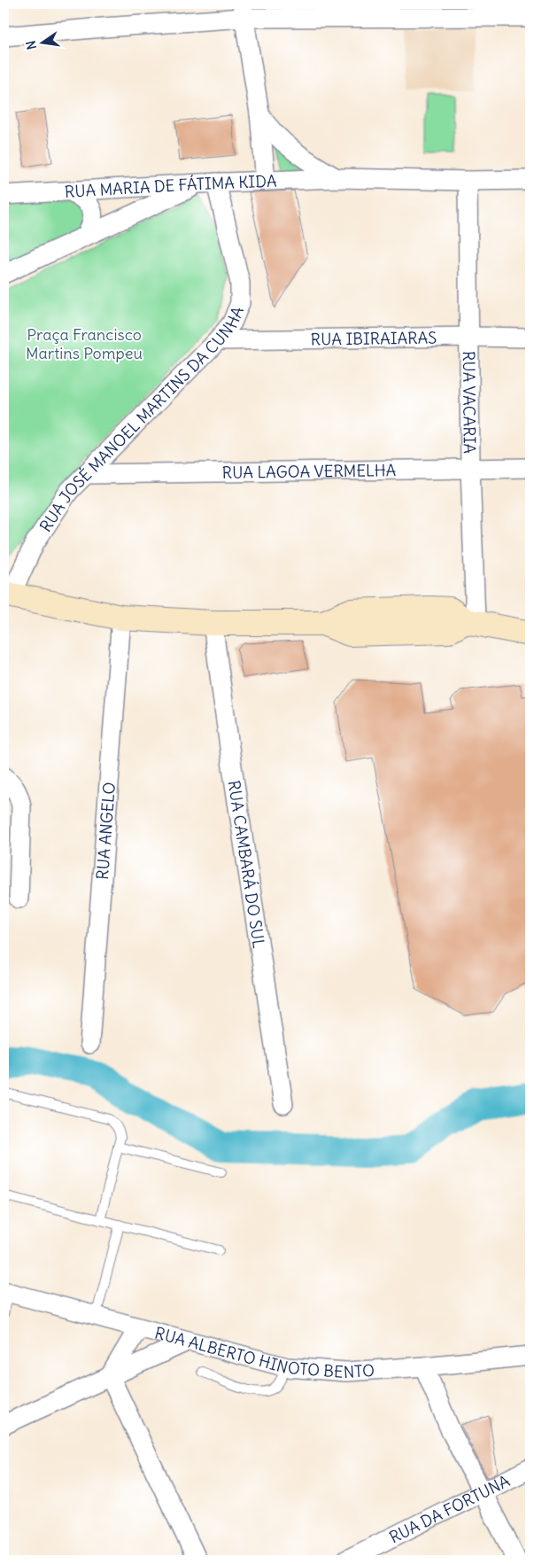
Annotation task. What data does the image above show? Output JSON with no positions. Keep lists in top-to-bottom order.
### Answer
{
  "streets": {
    "street": [
      "RUA MARIA DE FÁTIMA KIDA",
      "RUA IBIRAIARAS",
      "RUA VACARIA",
      "RUA JOSÉ MANOEL MARTINS DA CUNHA",
      "RUA LAGOA VERMELHA",
      "RUA ANGELO",
      "RUA CAMBARÁ DO SUL",
      "RUA ALBERTO HINOTO BENTO",
      "RUA DA FORTUNA"
    ]
  },
  "crossings": [
    ["RUA MARIA DE FÁTIMA KIDA", "RUA VACARIA"],
    ["RUA MARIA DE FÁTIMA KIDA", "RUA JOSÉ MANOEL MARTINS DA CUNHA"],
    ["RUA IBIRAIARAS", "RUA VACARIA"],
    ["RUA IBIRAIARAS", "RUA JOSÉ MANOEL MARTINS DA CUNHA"],
    ["RUA VACARIA", "RUA LAGOA VERMELHA"],
    ["RUA JOSÉ MANOEL MARTINS DA CUNHA", "RUA LAGOA VERMELHA"]
  ],
  "parks": ["Praça Francisco Martins Pompeu"],
  "north": "left"
}
